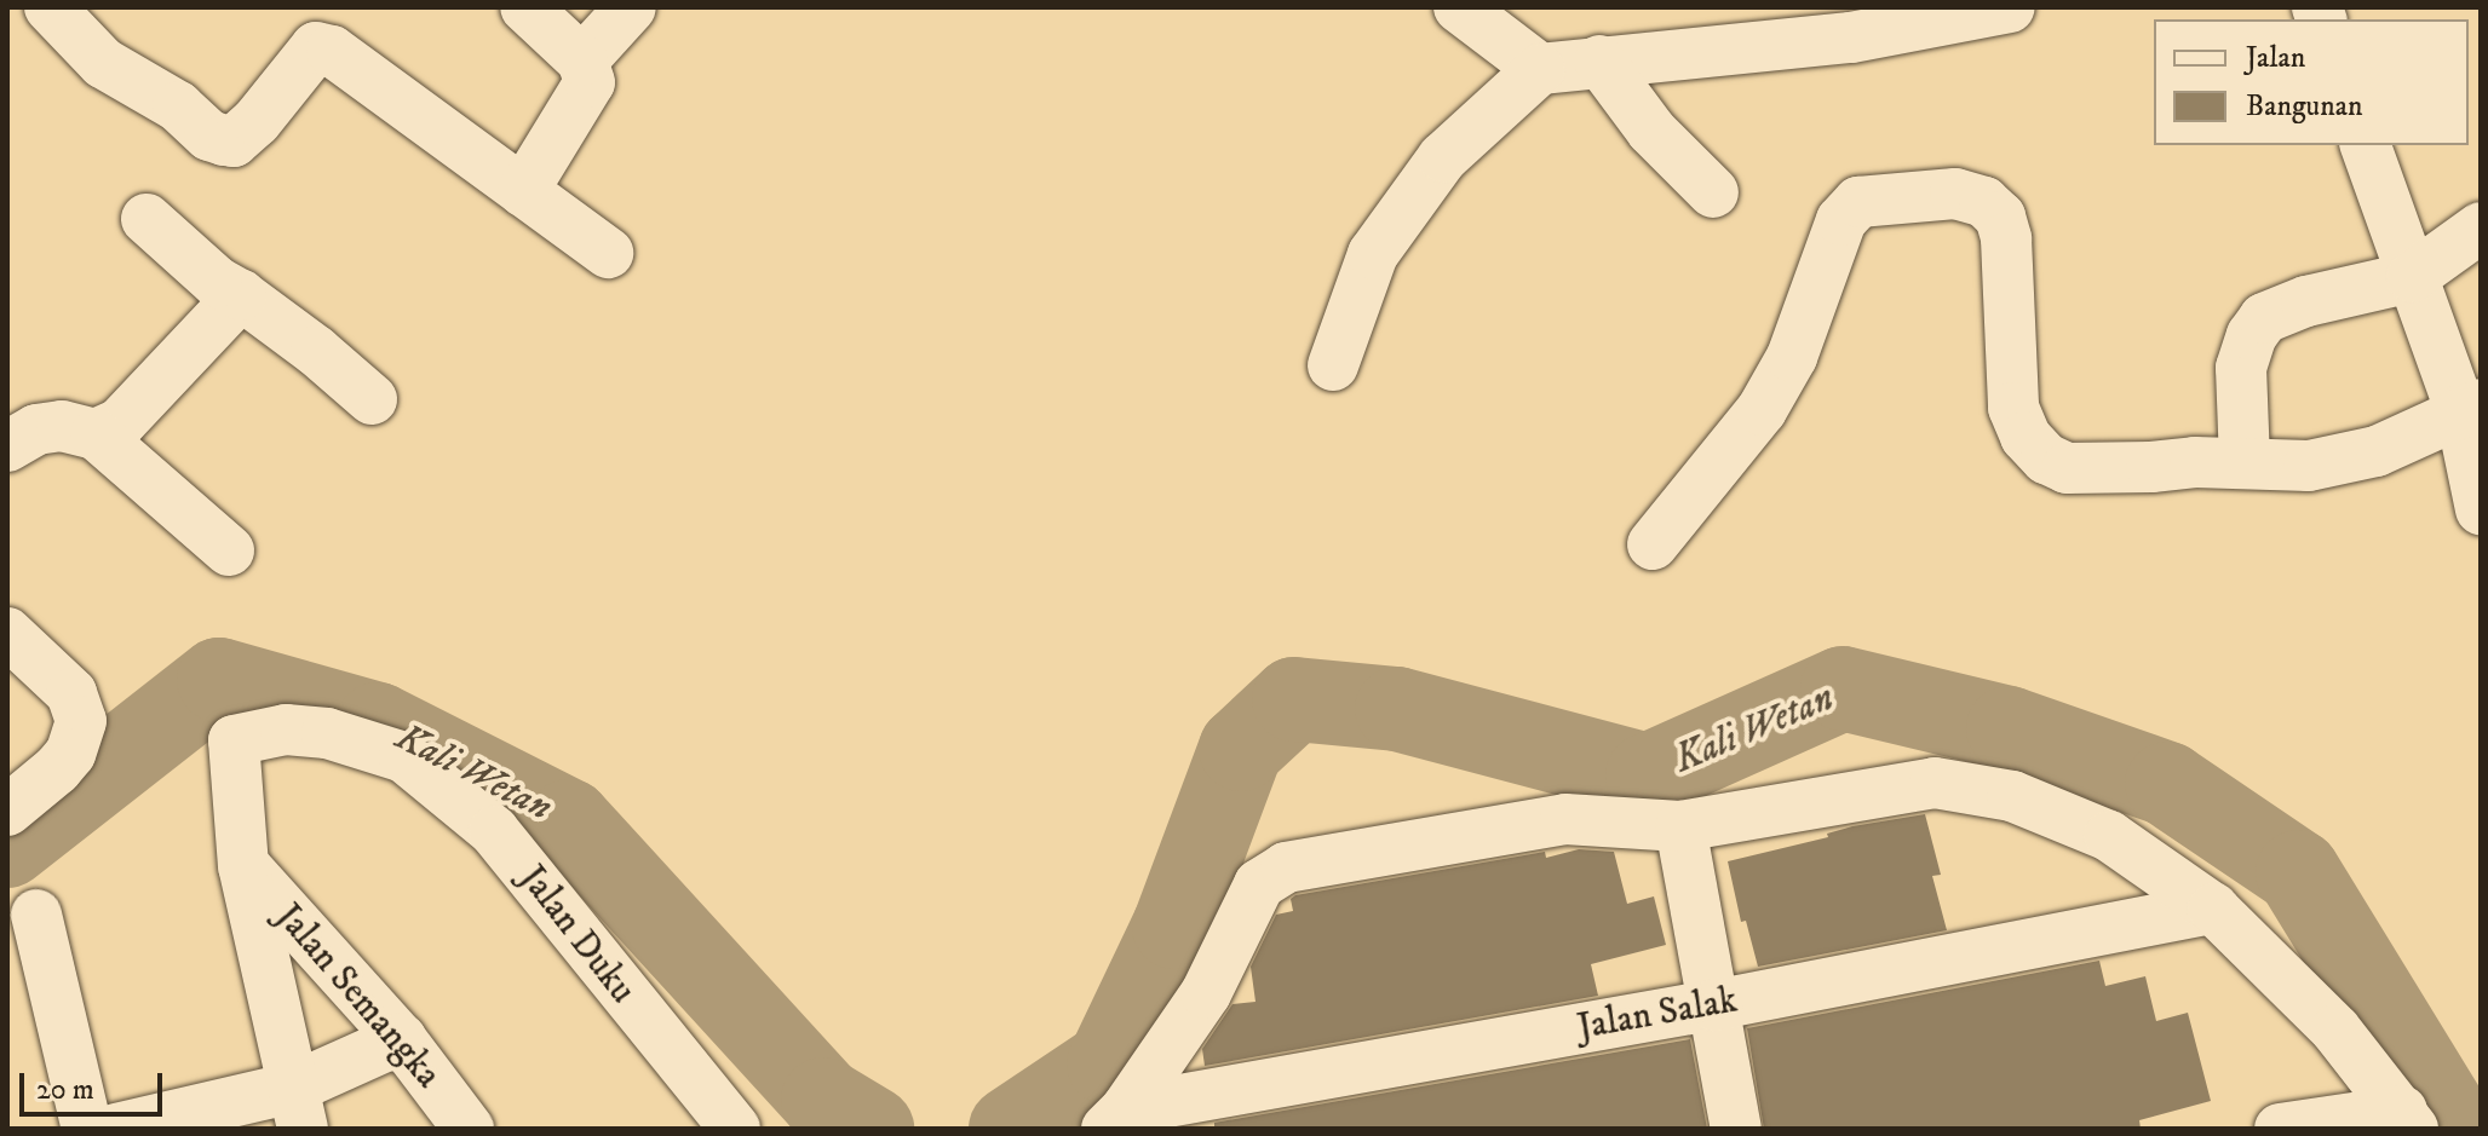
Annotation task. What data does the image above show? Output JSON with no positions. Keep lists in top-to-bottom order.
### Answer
{
  "streets": {
    "street": ["Jalan Duku", "Jalan Semangka", "Jalan Salak"]
  },
  "crossings": [
    ["Jalan Duku", "Jalan Semangka"]
  ],
  "water": ["Kali Wetan"],
  "legend": ["Jalan", "Bangunan"],
  "scale_bar": "20 m"
}
